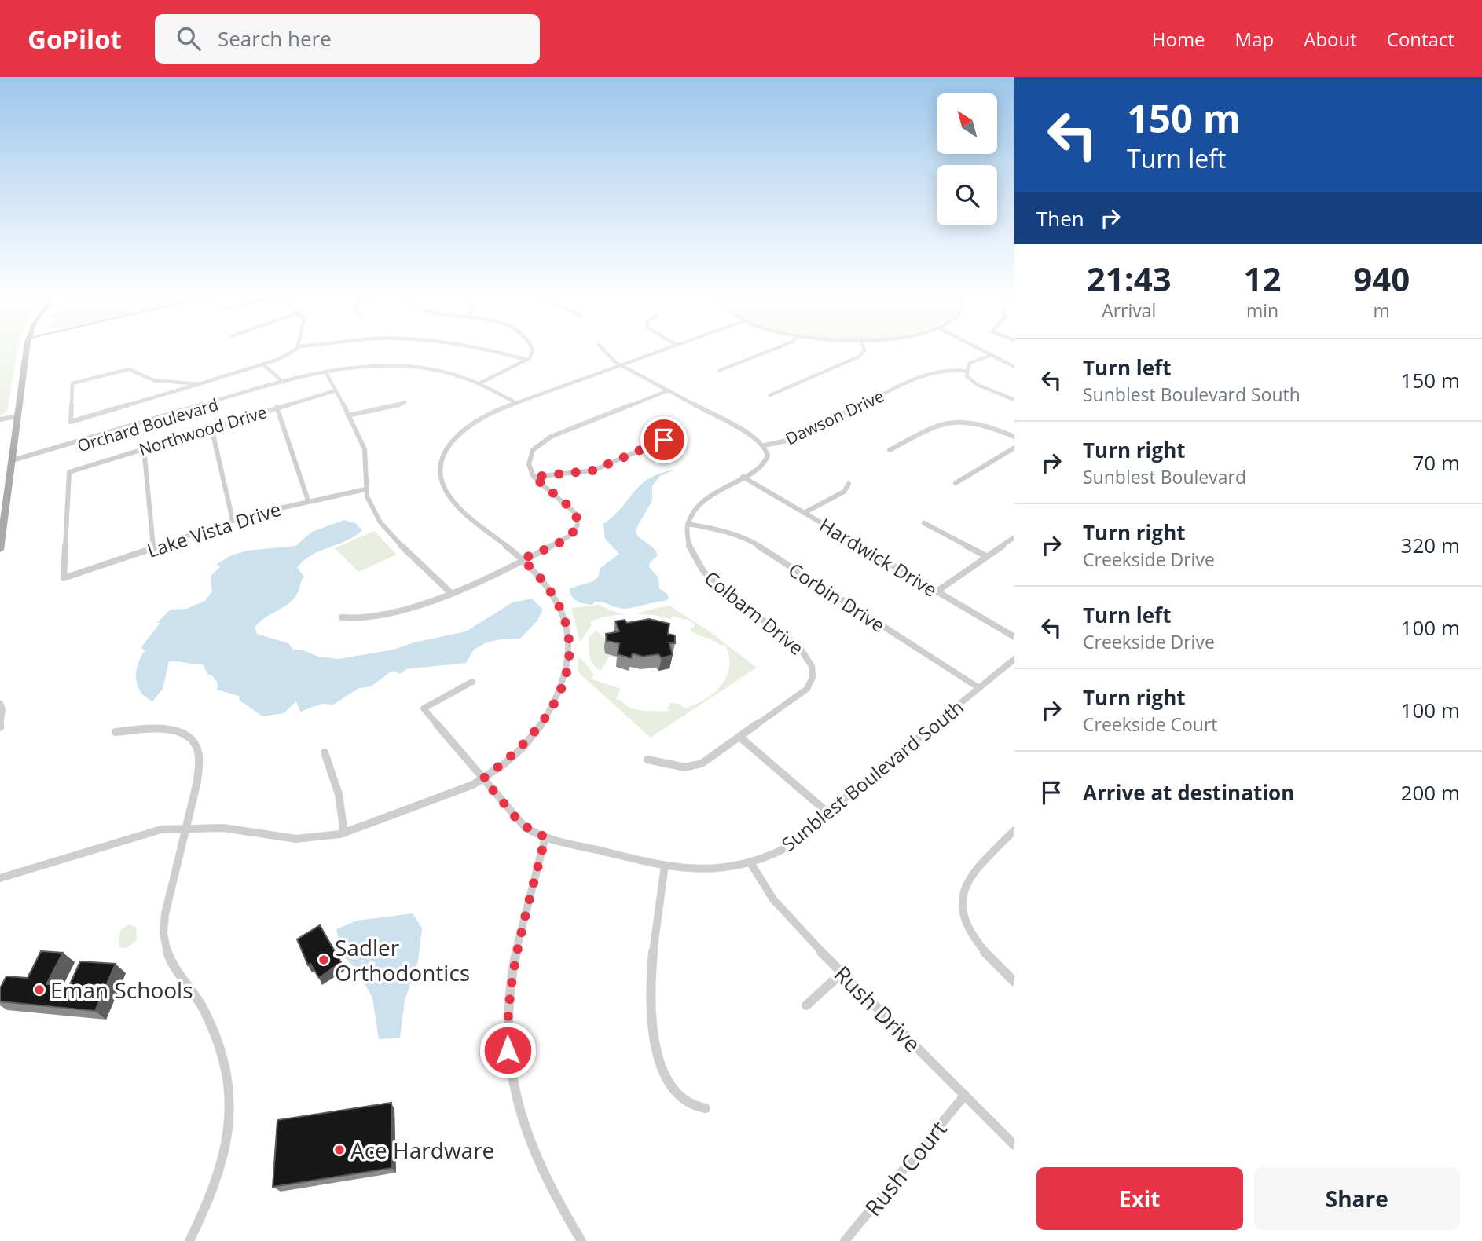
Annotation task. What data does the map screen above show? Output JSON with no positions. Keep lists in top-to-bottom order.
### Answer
{
  "streets": {
    "street": [
      "Dawson Drive",
      "Orchard Boulevard",
      "Northwood Drive",
      "Lake Vista Drive",
      "Hardwick Drive",
      "Corbin Drive",
      "Colbarn Drive",
      "Sunblest Boulevard South",
      "Rush Drive",
      "Rush Court"
    ]
  },
  "crossings": [
    ["Northwood Drive", "Lake Vista Drive"],
    ["Corbin Drive", "Colbarn Drive"],
    ["Corbin Drive", "Sunblest Boulevard South"],
    ["Sunblest Boulevard South", "Rush Drive"],
    ["Rush Drive", "Rush Court"]
  ],
  "places": ["Sadler Orthodontics", "Eman Schools", "Ace Hardware"],
  "north": "top left",
  "page": {
    "header": "GoPilot",
    "search": "Search here",
    "nav": [
      "Home",
      "Map",
      "About",
      "Contact"
    ],
    "turn": ["150 m", "Turn left"],
    "then": "Then",
    "eta": [
      "21:43",
      "Arrival",
      "12",
      "min",
      "940",
      "m"
    ],
    "list": [
      {
        "name": "Turn left",
        "note": "Sunblest Boulevard South",
        "value": "150 m"
      },
      {
        "name": "Turn right",
        "note": "Sunblest Boulevard",
        "value": "70 m"
      },
      {
        "name": "Turn right",
        "note": "Creekside Drive",
        "value": "320 m"
      },
      {
        "name": "Turn left",
        "note": "Creekside Drive",
        "value": "100 m"
      },
      {
        "name": "Turn right",
        "note": "Creekside Court",
        "value": "100 m"
      },
      {
        "name": "Arrive at destination",
        "value": "200 m"
      }
    ],
    "buttons": ["Exit", "Share"]
  }
}
